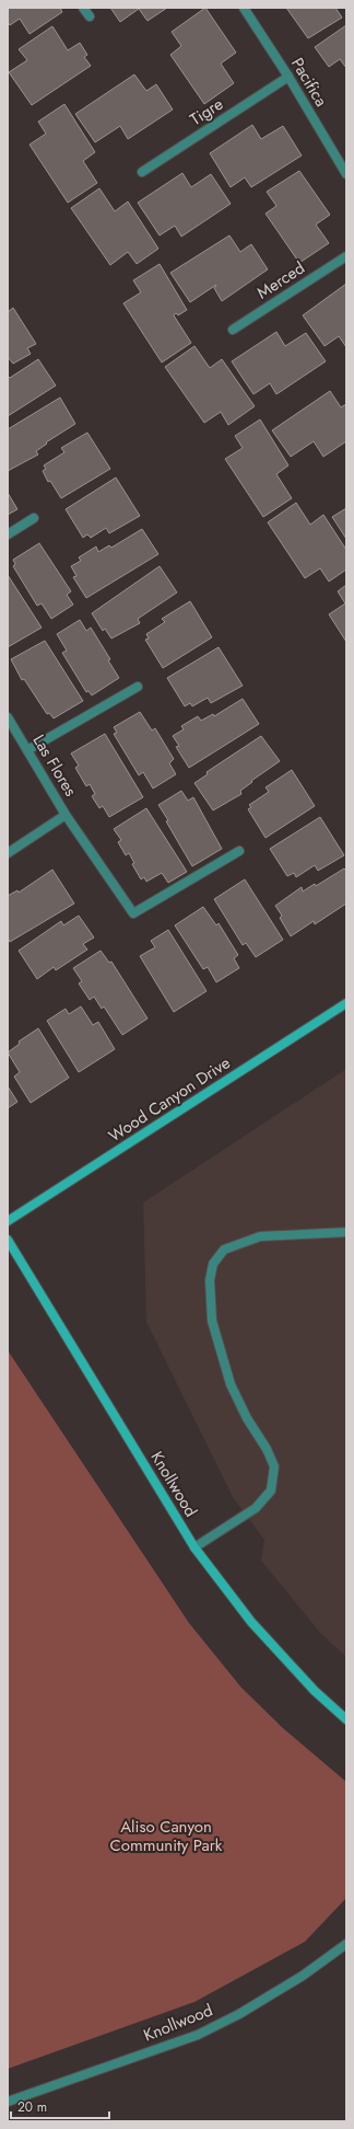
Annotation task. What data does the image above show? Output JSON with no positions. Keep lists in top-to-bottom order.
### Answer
{
  "streets": {
    "street": [
      "Pacifica",
      "Tigre",
      "Merced",
      "Las Flores",
      "Wood Canyon Drive",
      "Knollwood"
    ]
  },
  "crossings": [
    ["Pacifica", "Tigre"]
  ],
  "parks": ["Aliso Canyon Community Park"],
  "scale_bar": "20 m"
}
